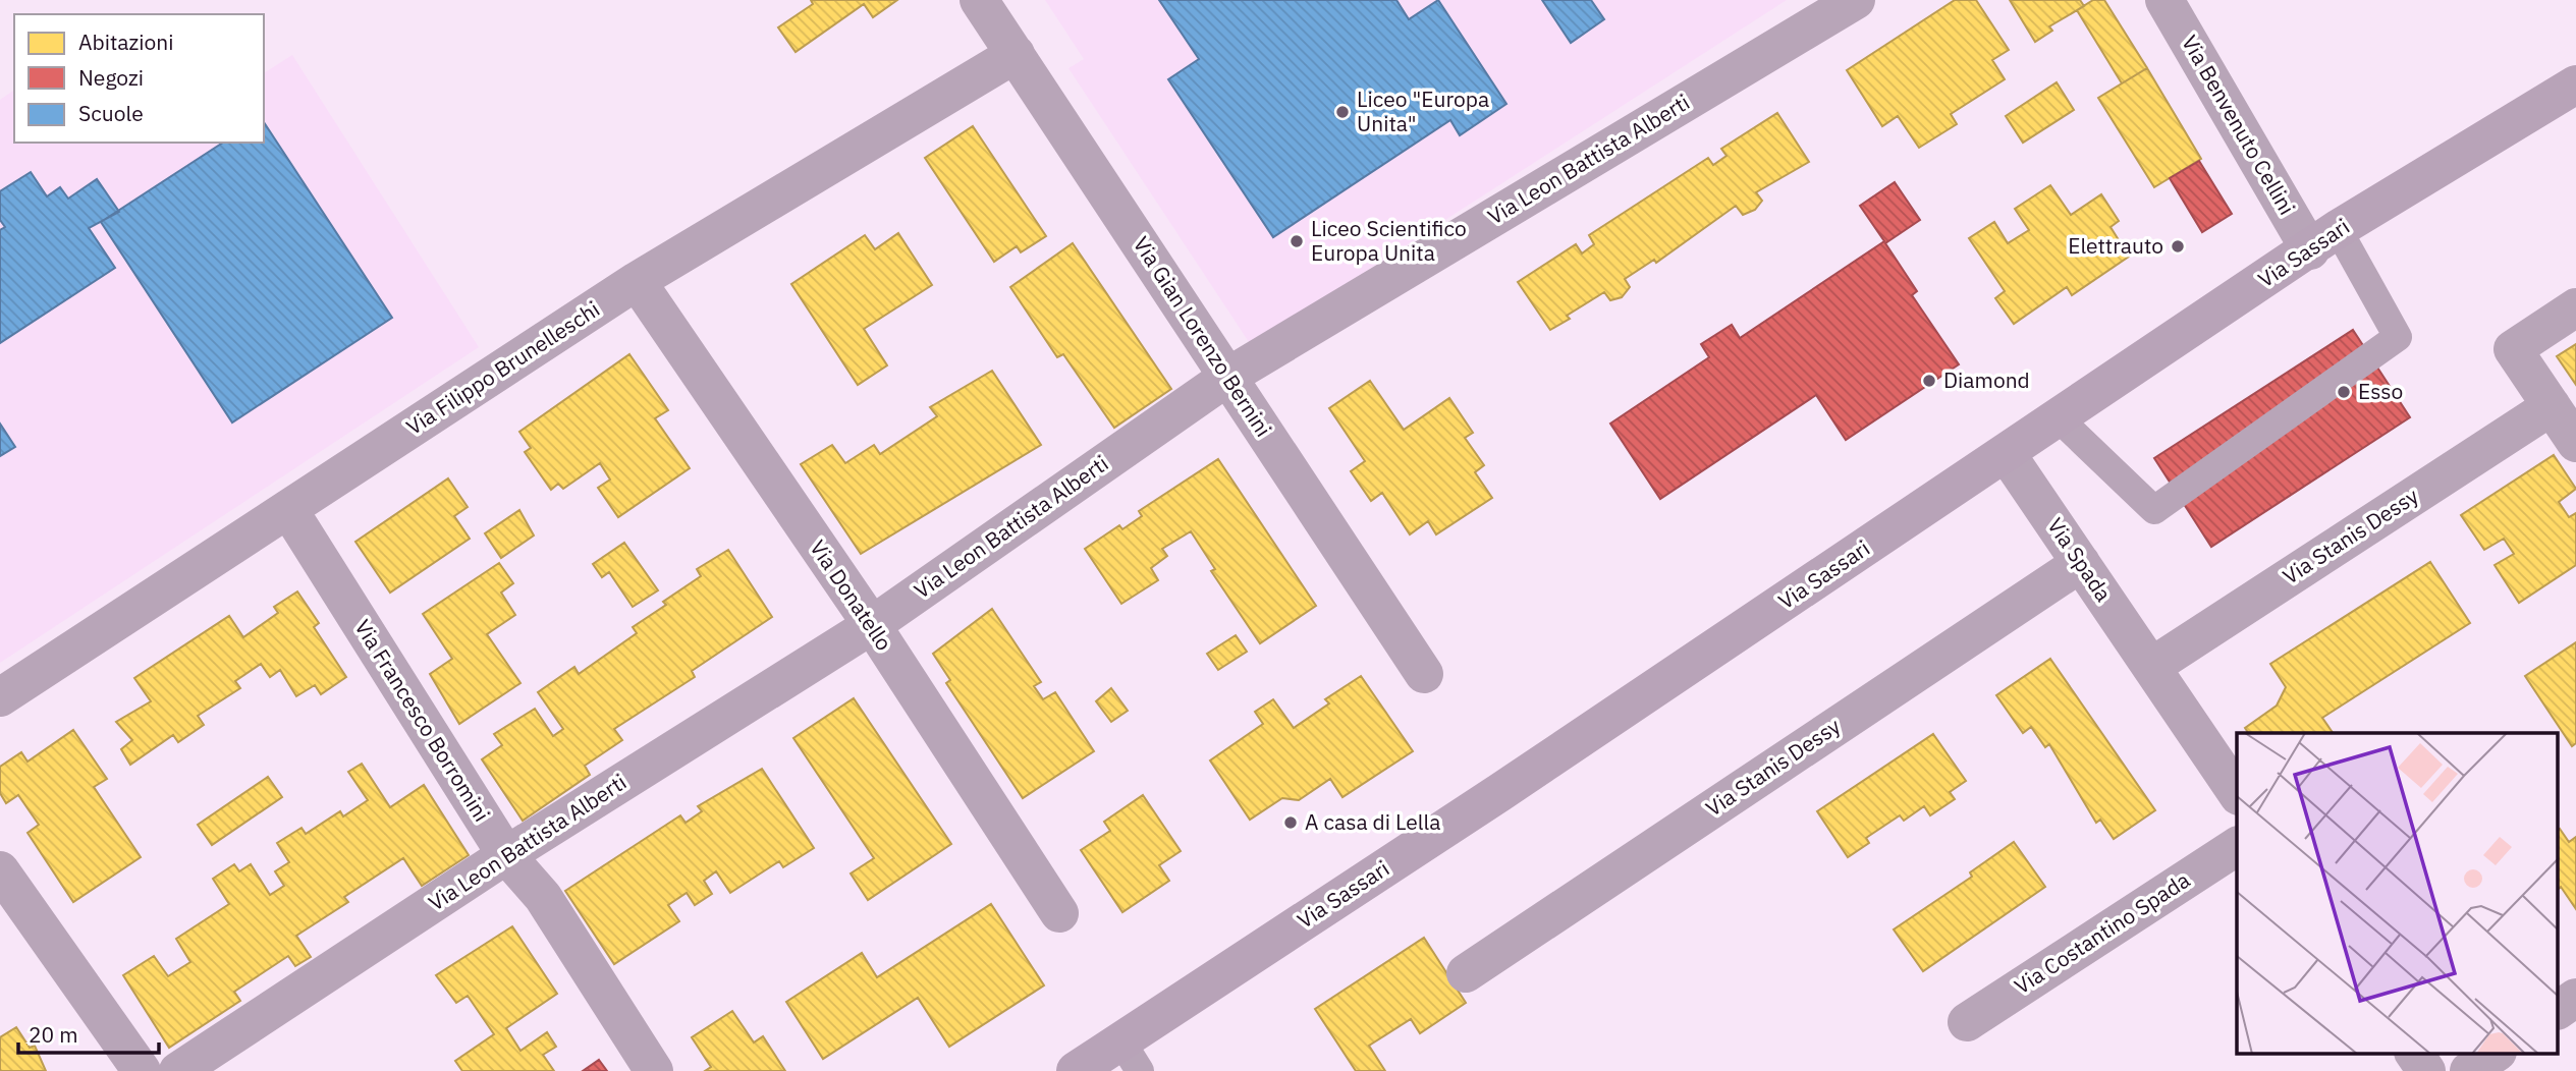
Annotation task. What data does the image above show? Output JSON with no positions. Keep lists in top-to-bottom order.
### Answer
{
  "streets": {
    "street": [
      "Via Benvenuto Cellini",
      "Via Leon Battista Alberti",
      "Via Sassari",
      "Via Gian Lorenzo Bernini",
      "Via Filippo Brunelleschi",
      "Via Stanis Dessy",
      "Via Spada",
      "Via Donatello",
      "Via Francesco Borromini",
      "Via Costantino Spada"
    ]
  },
  "crossings": [
    ["Via Benvenuto Cellini", "Via Sassari"],
    ["Via Leon Battista Alberti", "Via Gian Lorenzo Bernini"],
    ["Via Leon Battista Alberti", "Via Donatello"],
    ["Via Leon Battista Alberti", "Via Francesco Borromini"],
    ["Via Sassari", "Via Spada"],
    ["Via Gian Lorenzo Bernini", "Via Filippo Brunelleschi"],
    ["Via Filippo Brunelleschi", "Via Donatello"],
    ["Via Filippo Brunelleschi", "Via Francesco Borromini"],
    ["Via Stanis Dessy", "Via Spada"]
  ],
  "places": [
    "Liceo \"Europa Unita\"",
    "Liceo Scientifico Europa Unita",
    "Elettrauto",
    "Diamond",
    "Esso",
    "A casa di Lella"
  ],
  "legend": ["Abitazioni", "Negozi", "Scuole"],
  "scale_bar": "20 m"
}
